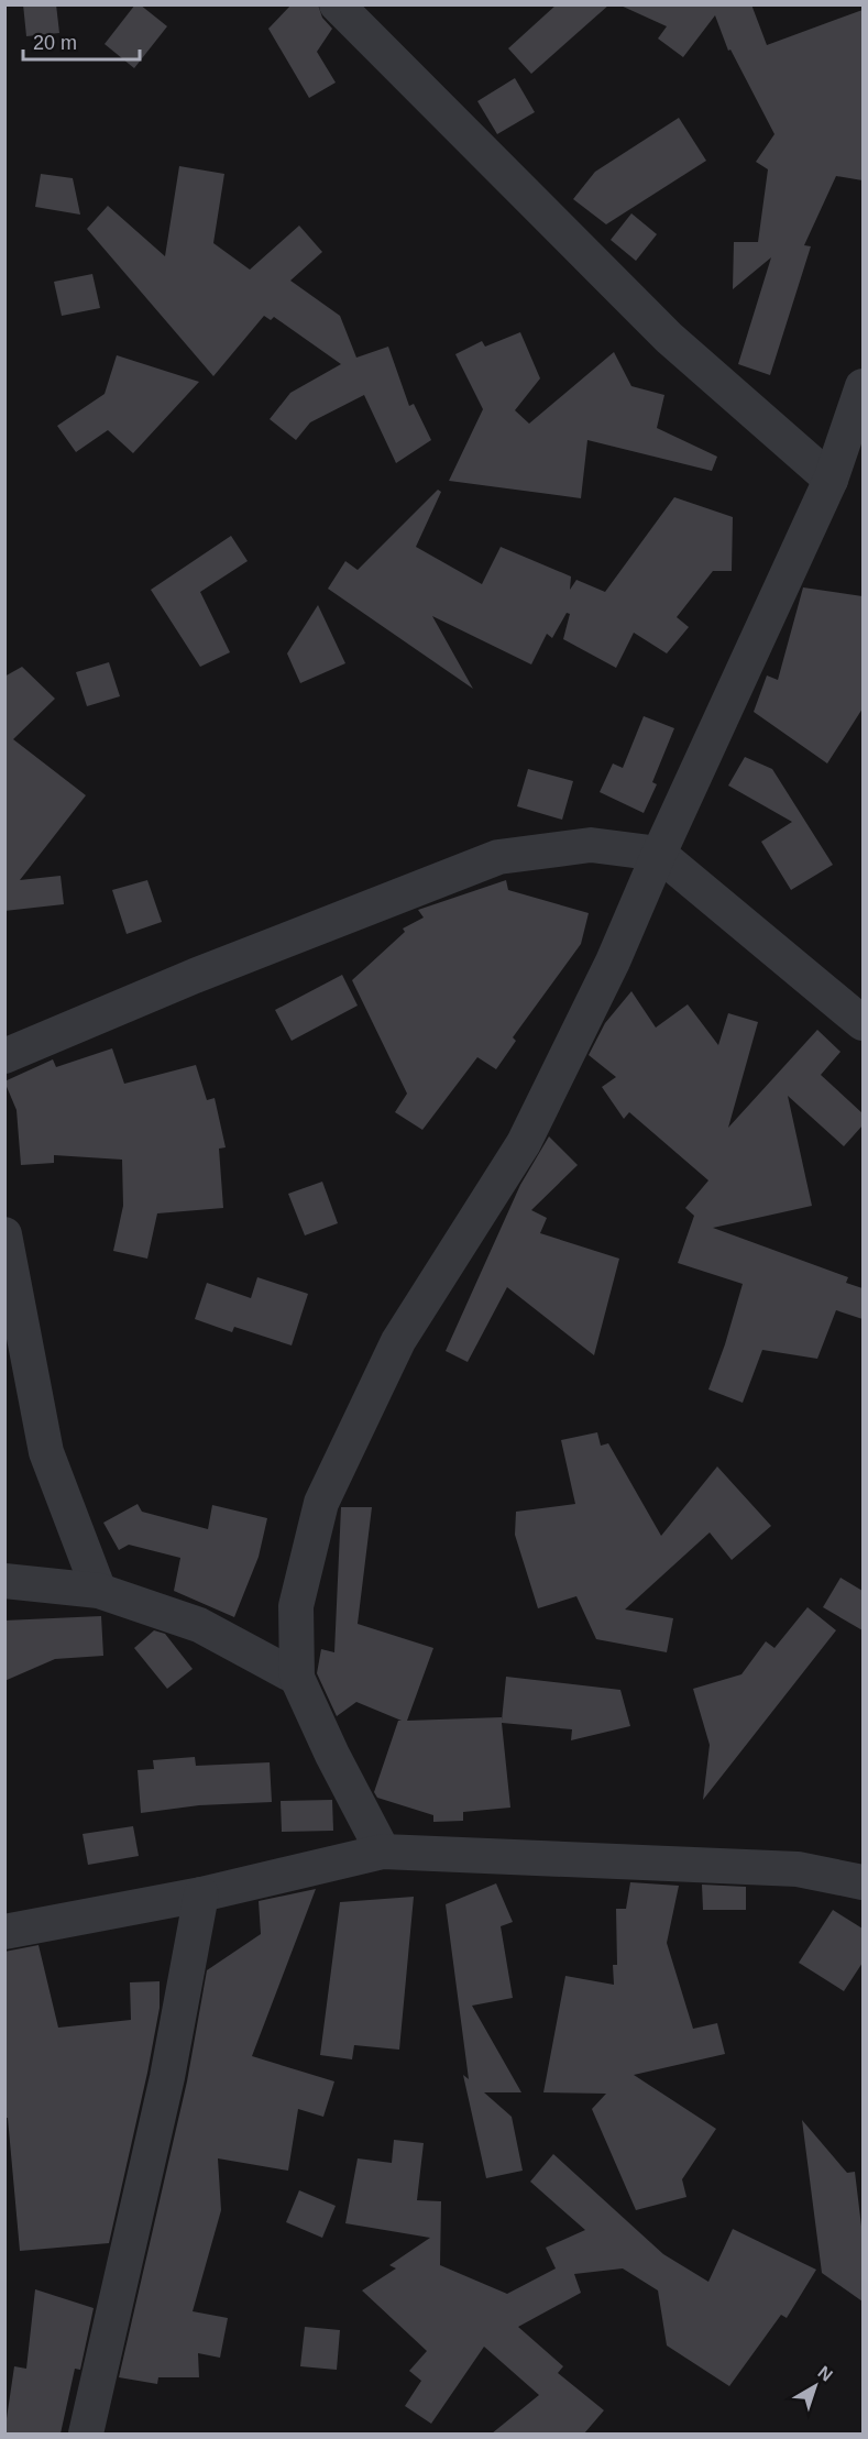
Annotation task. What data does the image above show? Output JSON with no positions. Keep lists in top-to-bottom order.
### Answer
{
  "scale_bar": "20 m",
  "north": "top right"
}
